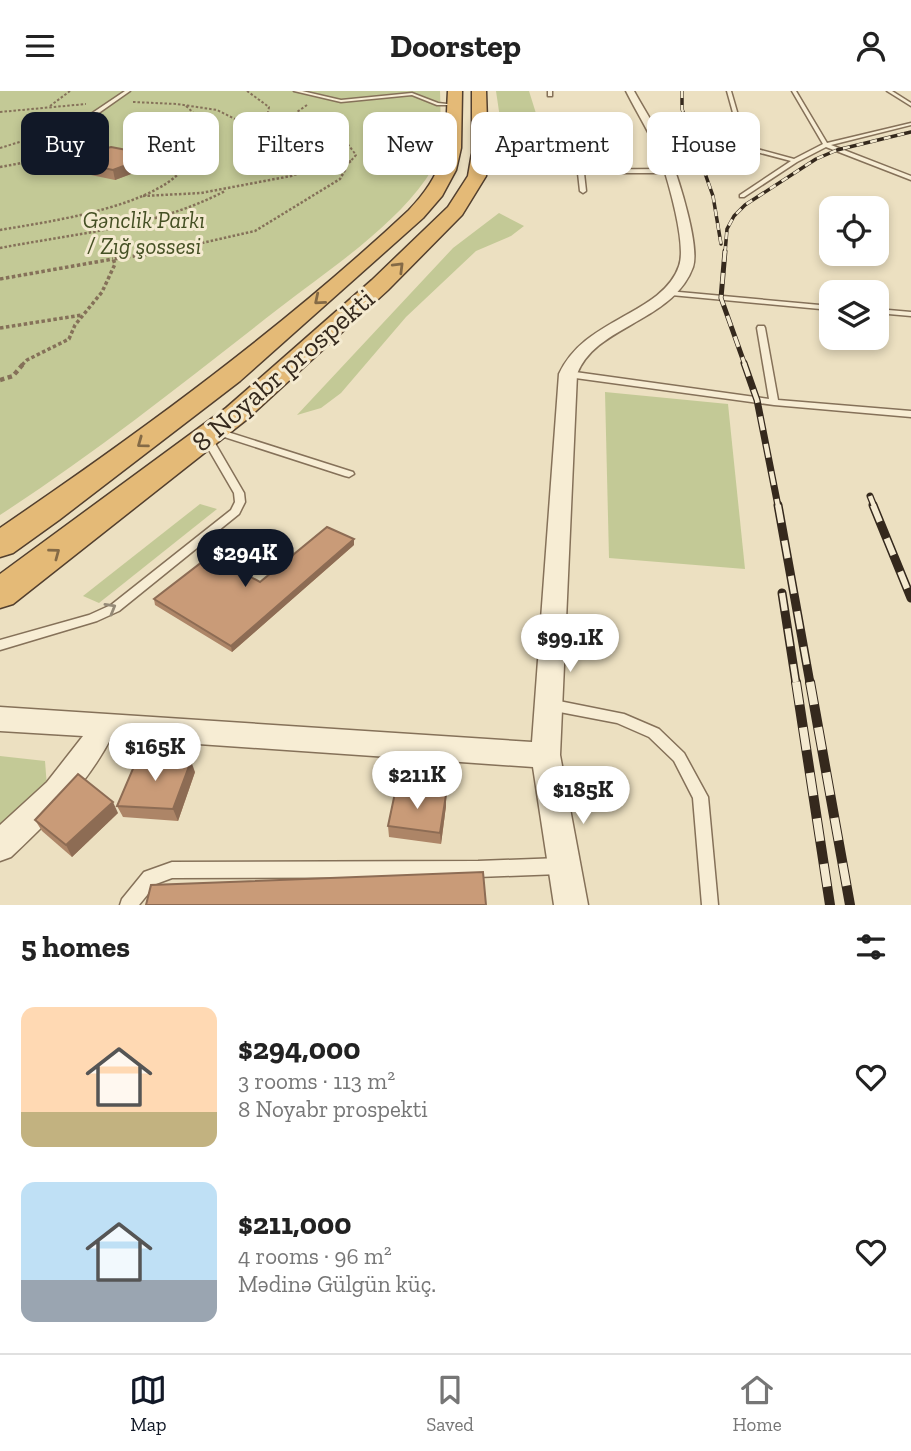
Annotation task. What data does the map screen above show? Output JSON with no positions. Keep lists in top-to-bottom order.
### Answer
{
  "streets": {
    "highway": ["8 Noyabr prospekti"]
  },
  "parks": ["Gənclik Parkı / Zığ şossesi"],
  "page": {
    "header": "Doorstep",
    "chip": [
      "Buy",
      "Rent",
      "Filters",
      "New",
      "Apartment",
      "House"
    ],
    "price": [
      "$294K",
      "$99.1K",
      "$165K",
      "$211K",
      "$185K"
    ],
    "heading": "5 homes",
    "list": [
      {
        "name": "$294,000",
        "note": "3 rooms · 113 m² · 8 Noyabr prospekti"
      },
      {
        "name": "$211,000",
        "note": "4 rooms · 96 m² · Mədinə Gülgün küç."
      }
    ],
    "tabs": ["Map", "Saved", "Home"]
  }
}
